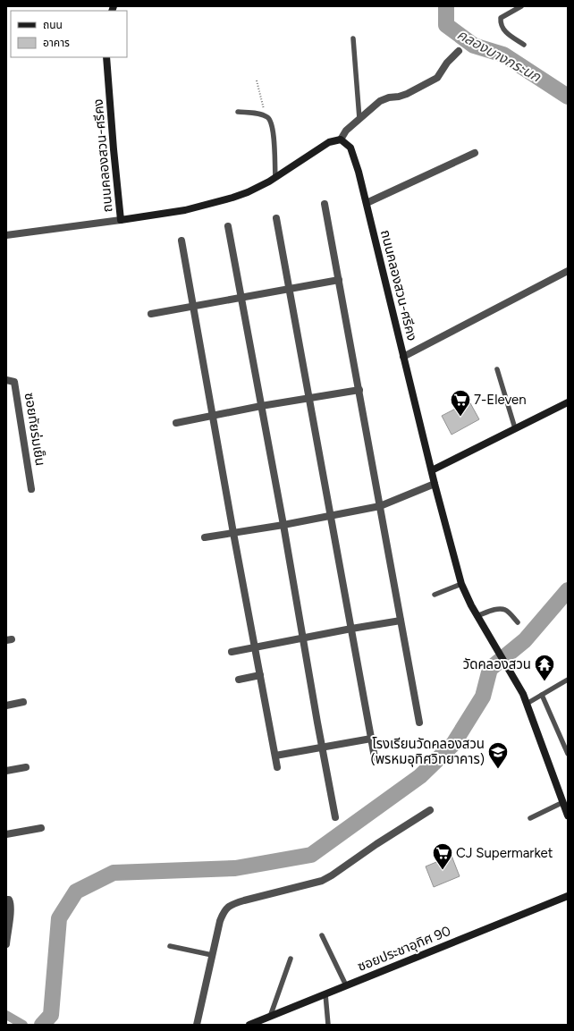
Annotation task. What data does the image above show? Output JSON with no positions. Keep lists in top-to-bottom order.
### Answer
{
  "streets": {
    "street": ["ถนนคลองสวน-ศรีคง", "ซอยทัยร่มเย็น", "ซอยประชาอุทิศ 90"]
  },
  "water": ["คลองบางกระนก"],
  "places": {
    "supermarket": ["7-Eleven", "CJ Supermarket"],
    "temple": ["วัดคลองสวน"],
    "school or university": ["โรงเรียนวัดคลองสวน (พรหมอุทิศวิทยาคาร)"]
  },
  "legend": ["ถนน", "อาคาร"]
}
